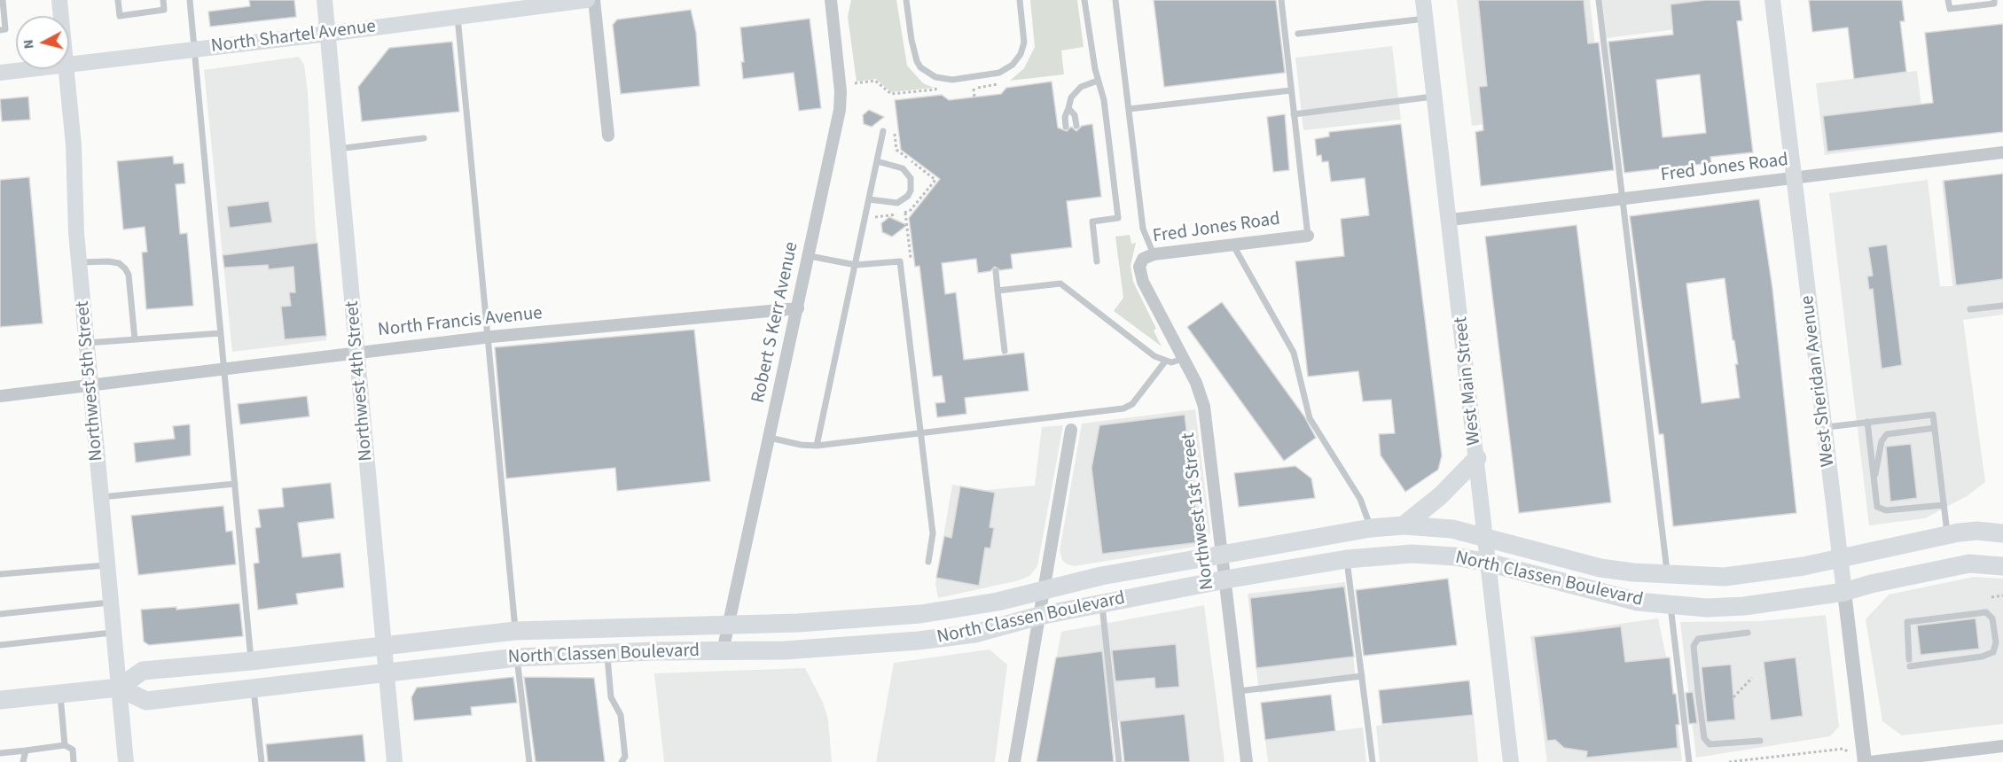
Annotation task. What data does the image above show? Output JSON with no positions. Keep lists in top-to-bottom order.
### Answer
{
  "streets": {
    "main road": [
      "North Shartel Avenue",
      "Northwest 5th Street",
      "Northwest 4th Street",
      "West Main Street",
      "West Sheridan Avenue",
      "North Classen Boulevard"
    ],
    "street": [
      "Fred Jones Road",
      "North Francis Avenue",
      "Robert S Kerr Avenue",
      "Northwest 1st Street"
    ]
  },
  "crossings": [
    ["North Shartel Avenue", "Northwest 4th Street"],
    ["Fred Jones Road", "West Main Street"],
    ["Fred Jones Road", "West Sheridan Avenue"],
    ["Fred Jones Road", "Northwest 1st Street"],
    ["North Francis Avenue", "Robert S Kerr Avenue"],
    ["North Francis Avenue", "Northwest 5th Street"],
    ["North Francis Avenue", "Northwest 4th Street"],
    ["Robert S Kerr Avenue", "North Classen Boulevard"],
    ["Northwest 5th Street", "North Classen Boulevard"],
    ["Northwest 4th Street", "North Classen Boulevard"],
    ["West Main Street", "North Classen Boulevard"],
    ["West Sheridan Avenue", "North Classen Boulevard"],
    ["Northwest 1st Street", "North Classen Boulevard"]
  ],
  "north": "left"
}
